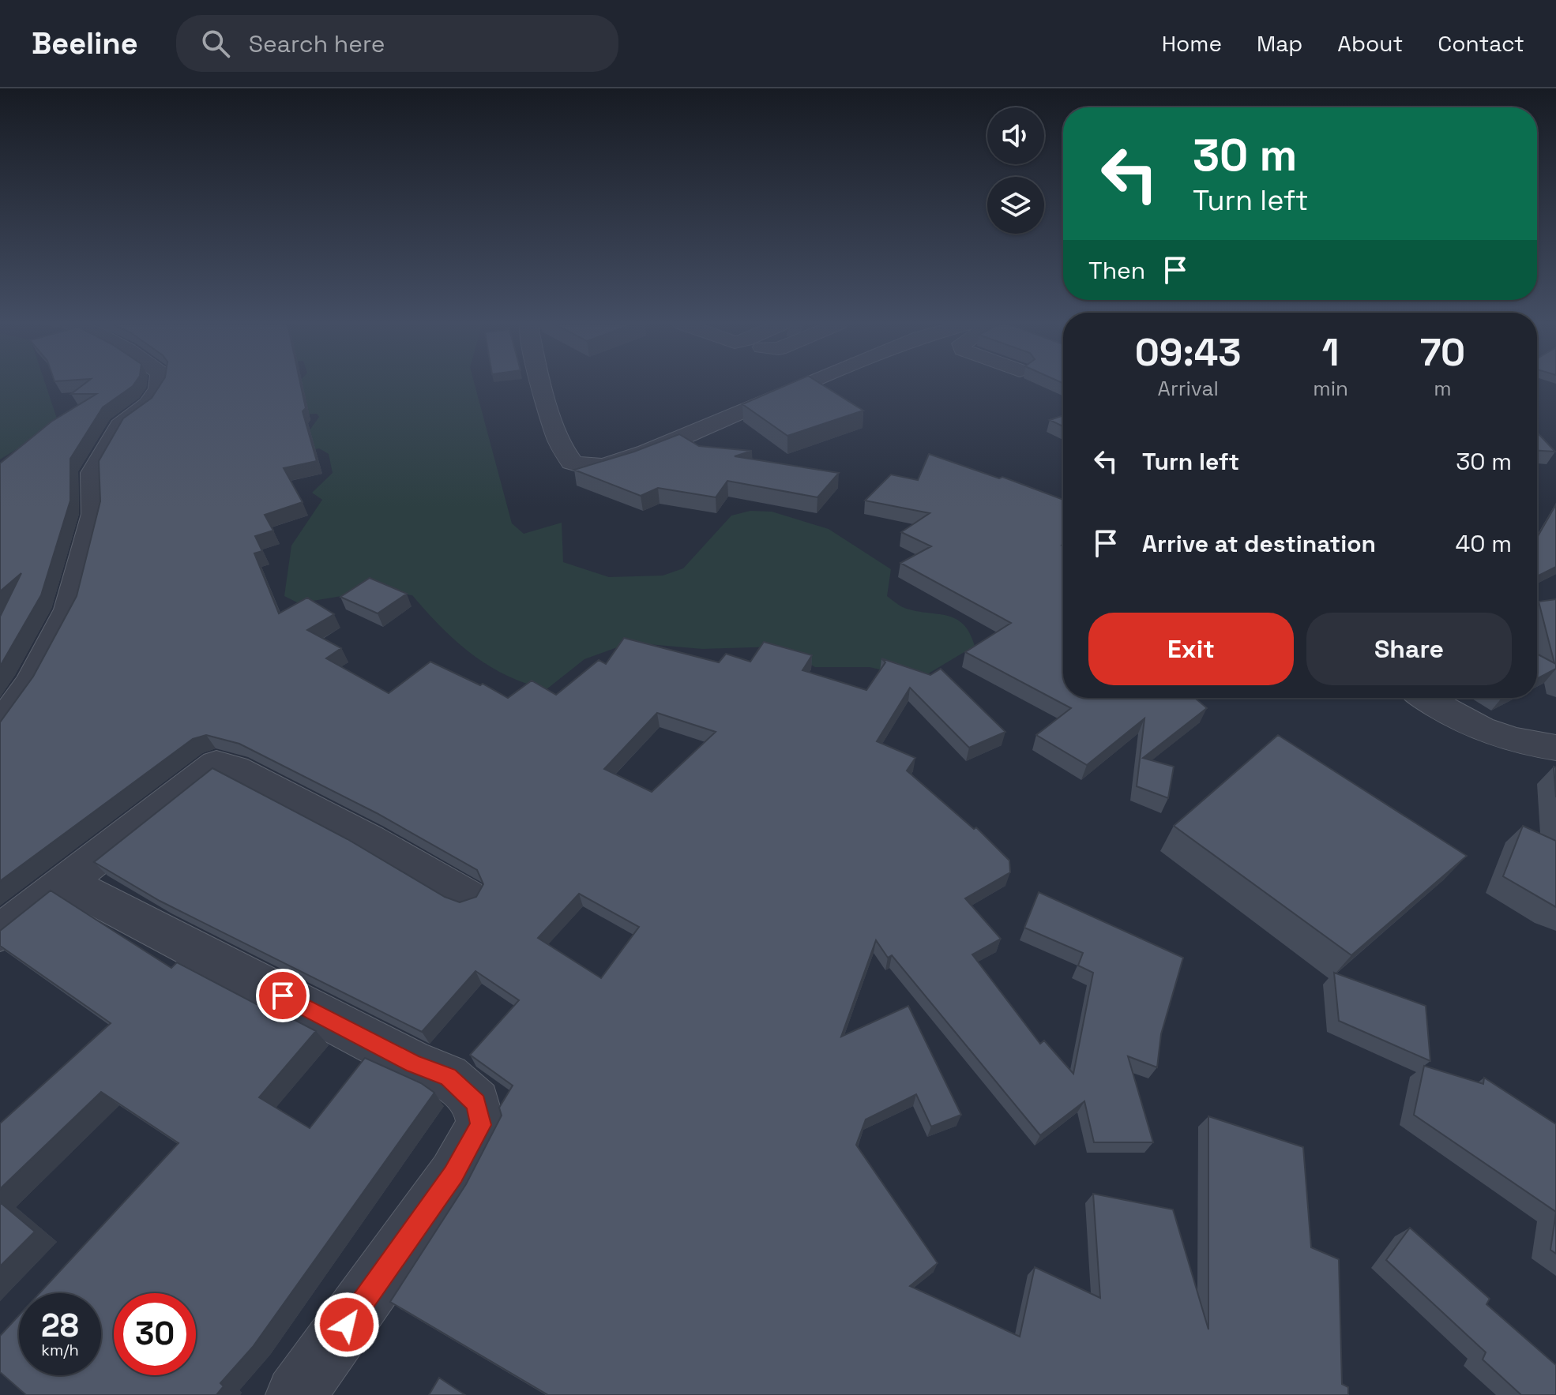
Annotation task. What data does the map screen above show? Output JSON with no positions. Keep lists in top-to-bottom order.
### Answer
{
  "page": {
    "header": "Beeline",
    "search": "Search here",
    "nav": [
      "Home",
      "Map",
      "About",
      "Contact"
    ],
    "turn": ["30 m", "Turn left"],
    "then": "Then",
    "eta": [
      "09:43",
      "Arrival",
      "1",
      "min",
      "70",
      "m"
    ],
    "list": [
      {
        "name": "Turn left",
        "value": "30 m"
      },
      {
        "name": "Arrive at destination",
        "value": "40 m"
      }
    ],
    "buttons": ["Exit", "Share"],
    "speed": "28 km/h",
    "limit": "30"
  }
}
